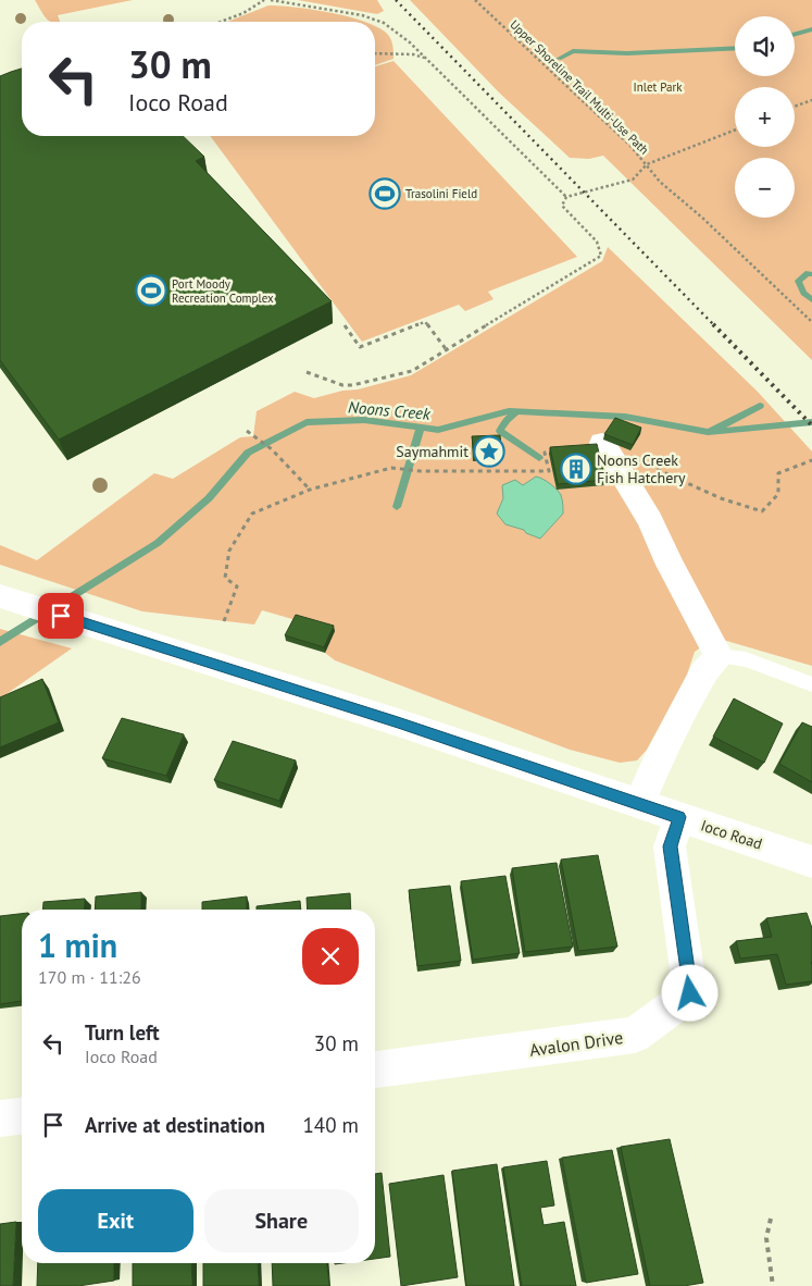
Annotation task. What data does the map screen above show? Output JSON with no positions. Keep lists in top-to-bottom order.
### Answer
{
  "streets": {
    "street": ["Ioco Road", "Avalon Drive"],
    "path": ["Upper Shoreline Trail Multi-Use Path"]
  },
  "crossings": [
    ["Ioco Road", "Avalon Drive"]
  ],
  "water": ["Noons Creek"],
  "parks": ["Inlet Park"],
  "places": {
    "sports": ["Trasolini Field", "Port Moody Recreation Complex"],
    "place": ["Saymahmit"],
    "building": ["Noons Creek Fish Hatchery"]
  },
  "page": {
    "map_buttons": ["+", "−"],
    "turn": ["30 m", "Ioco Road"],
    "heading": ["1 min", "170 m · 11:26"],
    "list": [
      {
        "name": "Turn left",
        "note": "Ioco Road",
        "value": "30 m"
      },
      {
        "name": "Arrive at destination",
        "value": "140 m"
      }
    ],
    "buttons": ["Exit", "Share"]
  }
}
